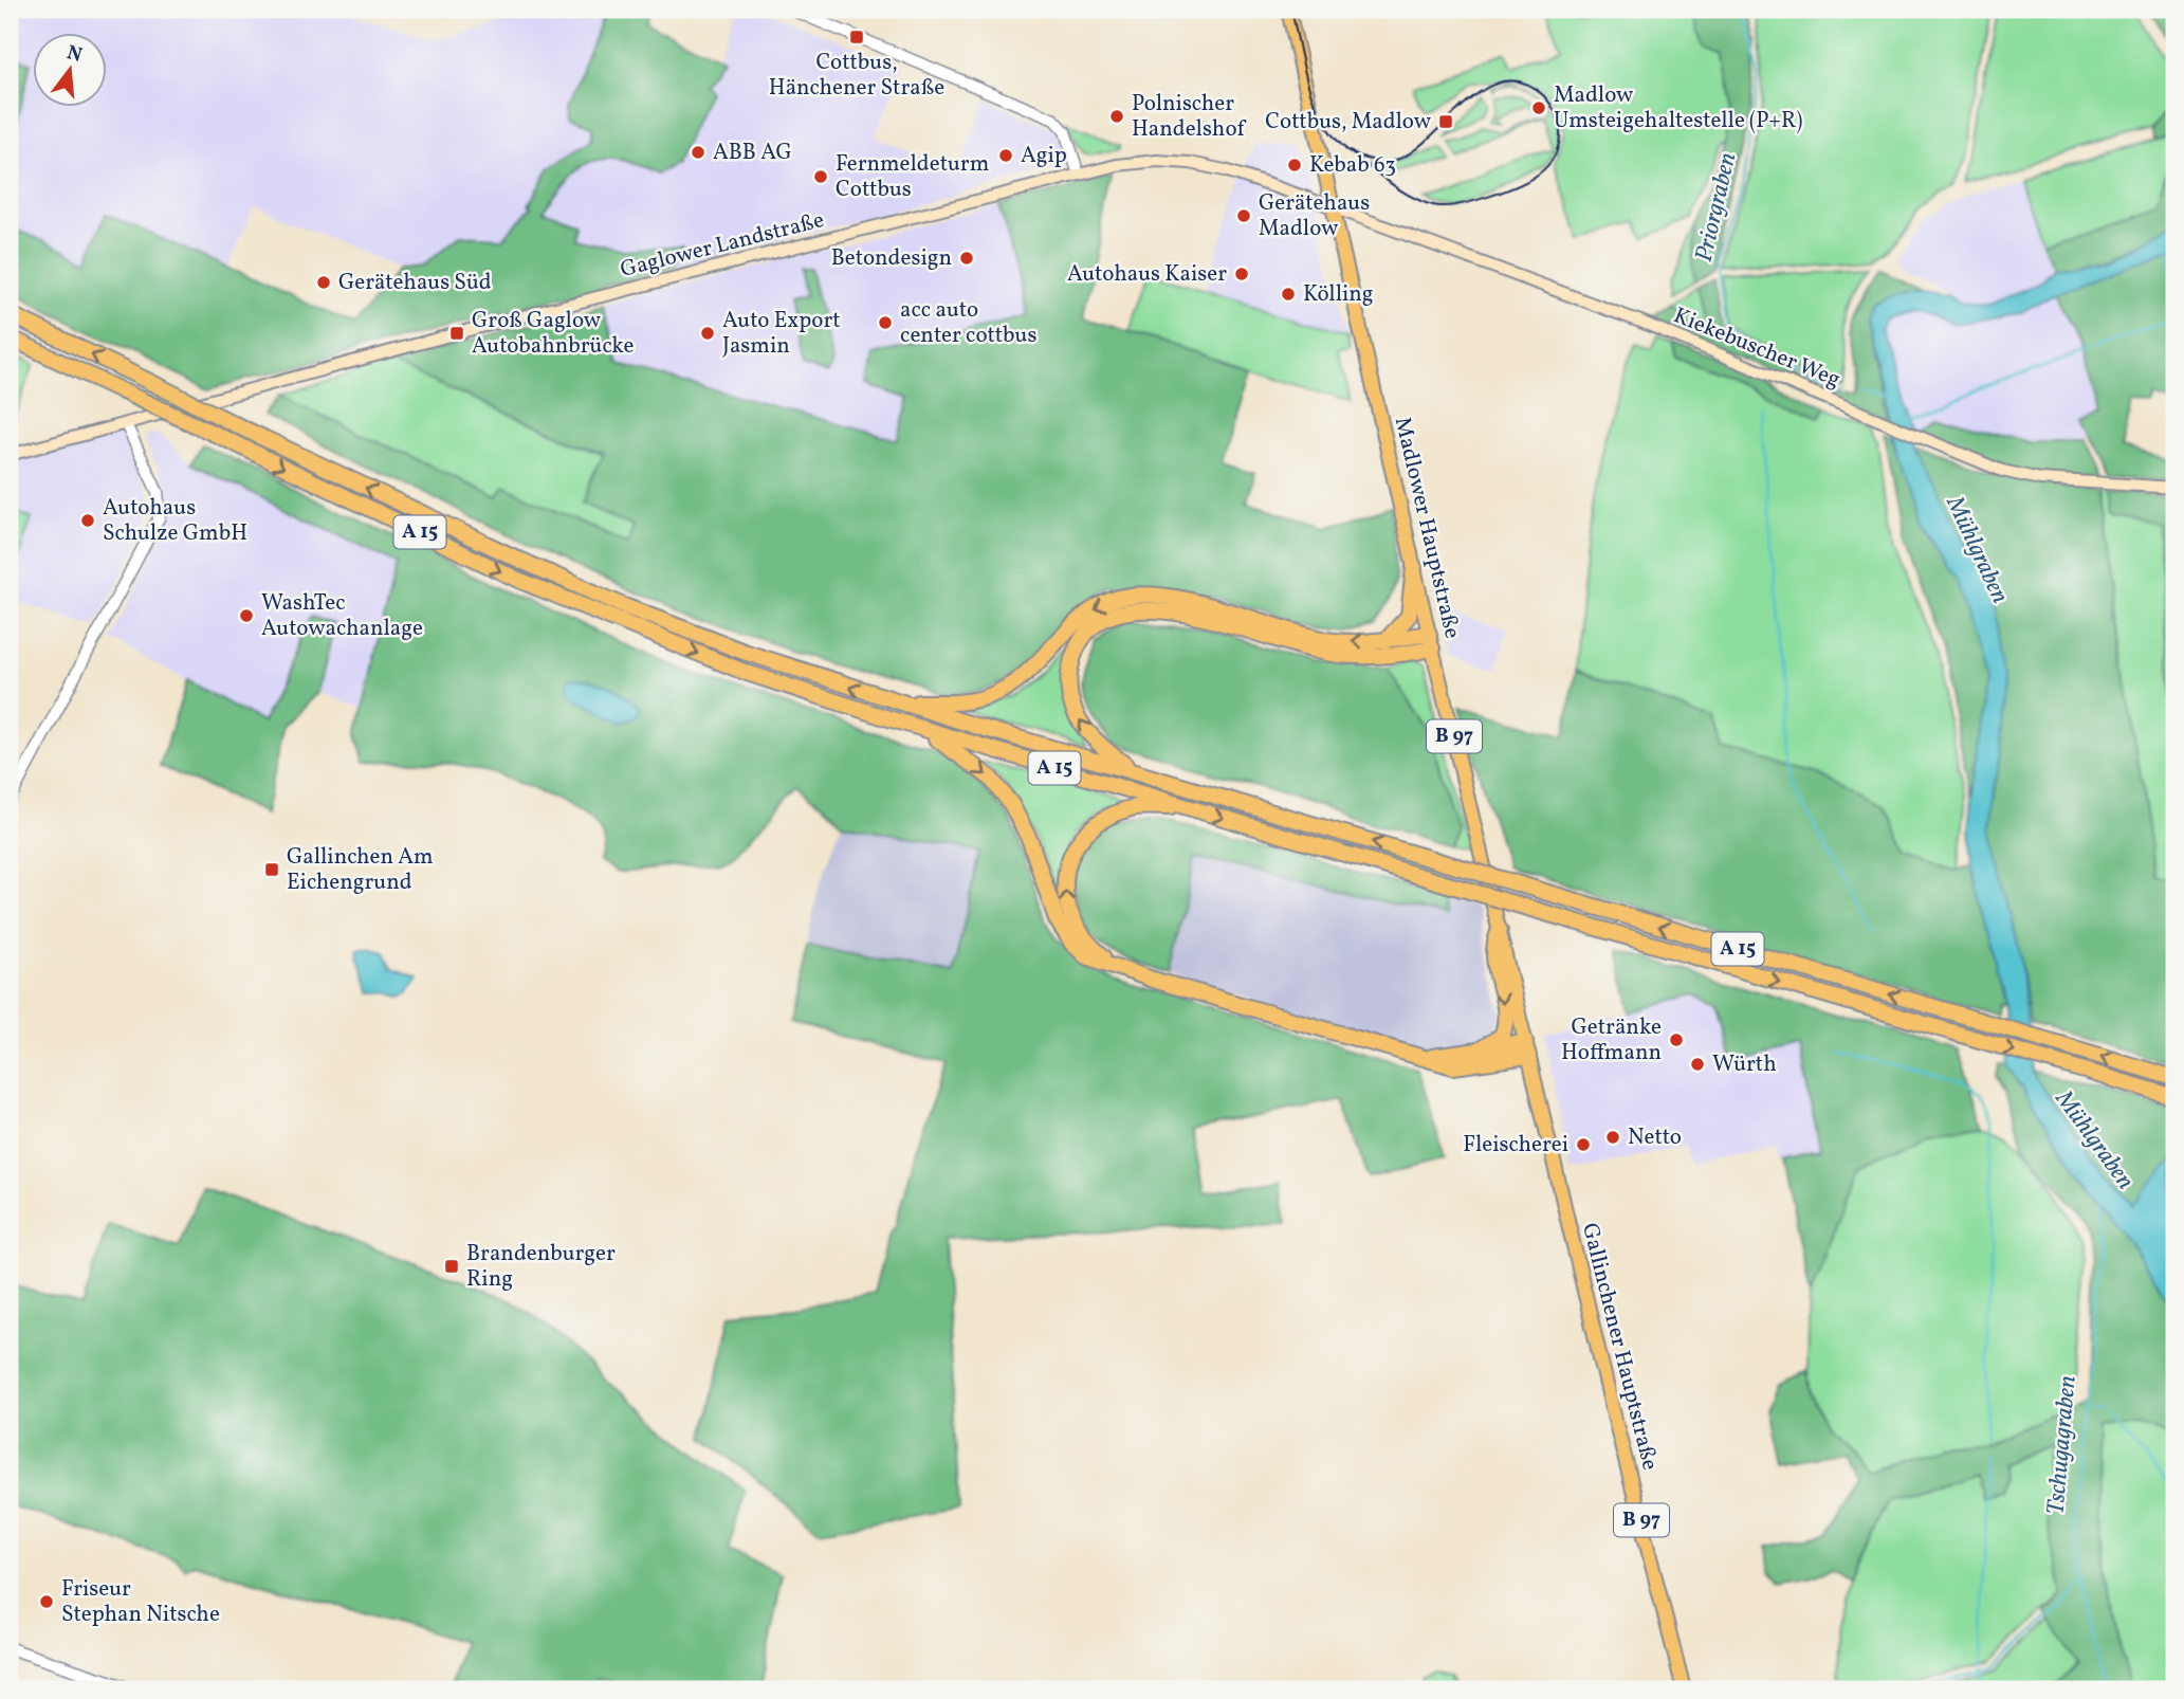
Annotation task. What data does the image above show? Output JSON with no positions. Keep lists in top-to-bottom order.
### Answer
{
  "streets": {
    "highway": ["A 15"],
    "main road": [
      "Gaglower Landstraße",
      "Kiekebuscher Weg",
      "Madlower Hauptstraße",
      "B 97",
      "Gallinchener Hauptstraße"
    ]
  },
  "crossings": [
    ["Gaglower Landstraße", "Kiekebuscher Weg"],
    ["Gaglower Landstraße", "Madlower Hauptstraße"],
    ["Kiekebuscher Weg", "Madlower Hauptstraße"],
    ["Madlower Hauptstraße", "Gallinchener Hauptstraße"]
  ],
  "water": ["Priorgraben", "Mühlgraben", "Tschugagraben"],
  "places": {
    "transit": [
      "Cottbus, Hänchener Straße",
      "Cottbus, Madlow",
      "Groß Gaglow Autobahnbrücke",
      "Gallinchen Am Eichengrund",
      "Brandenburger Ring"
    ],
    "other": [
      "Madlow Umsteigehaltestelle (P+R)",
      "Polnischer Handelshof",
      "ABB AG",
      "Agip",
      "Kebab 63",
      "Fernmeldeturm Cottbus",
      "Gerätehaus Madlow",
      "Betondesign",
      "Autohaus Kaiser",
      "Gerätehaus Süd",
      "Kölling",
      "acc auto center cottbus",
      "Auto Export Jasmin",
      "Autohaus Schulze GmbH",
      "WashTec Autowachanlage",
      "Getränke Hoffmann",
      "Würth",
      "Netto",
      "Fleischerei",
      "Friseur Stephan Nitsche"
    ]
  },
  "north": "top"
}
